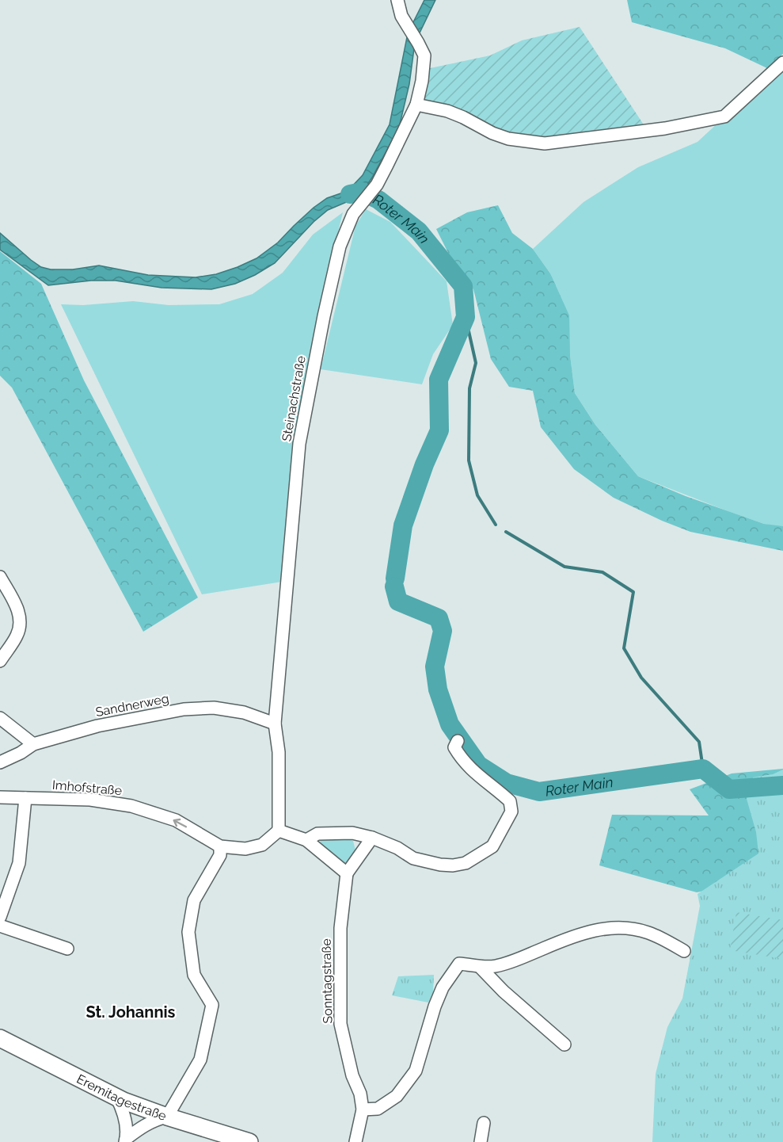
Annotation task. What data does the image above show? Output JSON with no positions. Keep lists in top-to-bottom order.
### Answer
{
  "streets": {
    "street": [
      "Steinachstraße",
      "Sandnerweg",
      "Imhofstraße",
      "Sonntagstraße",
      "Eremitagestraße"
    ]
  },
  "crossings": [
    ["Steinachstraße", "Sandnerweg"]
  ],
  "one_way": ["Imhofstraße"],
  "districts": ["St. Johannis"],
  "water": ["Roter Main"]
}
